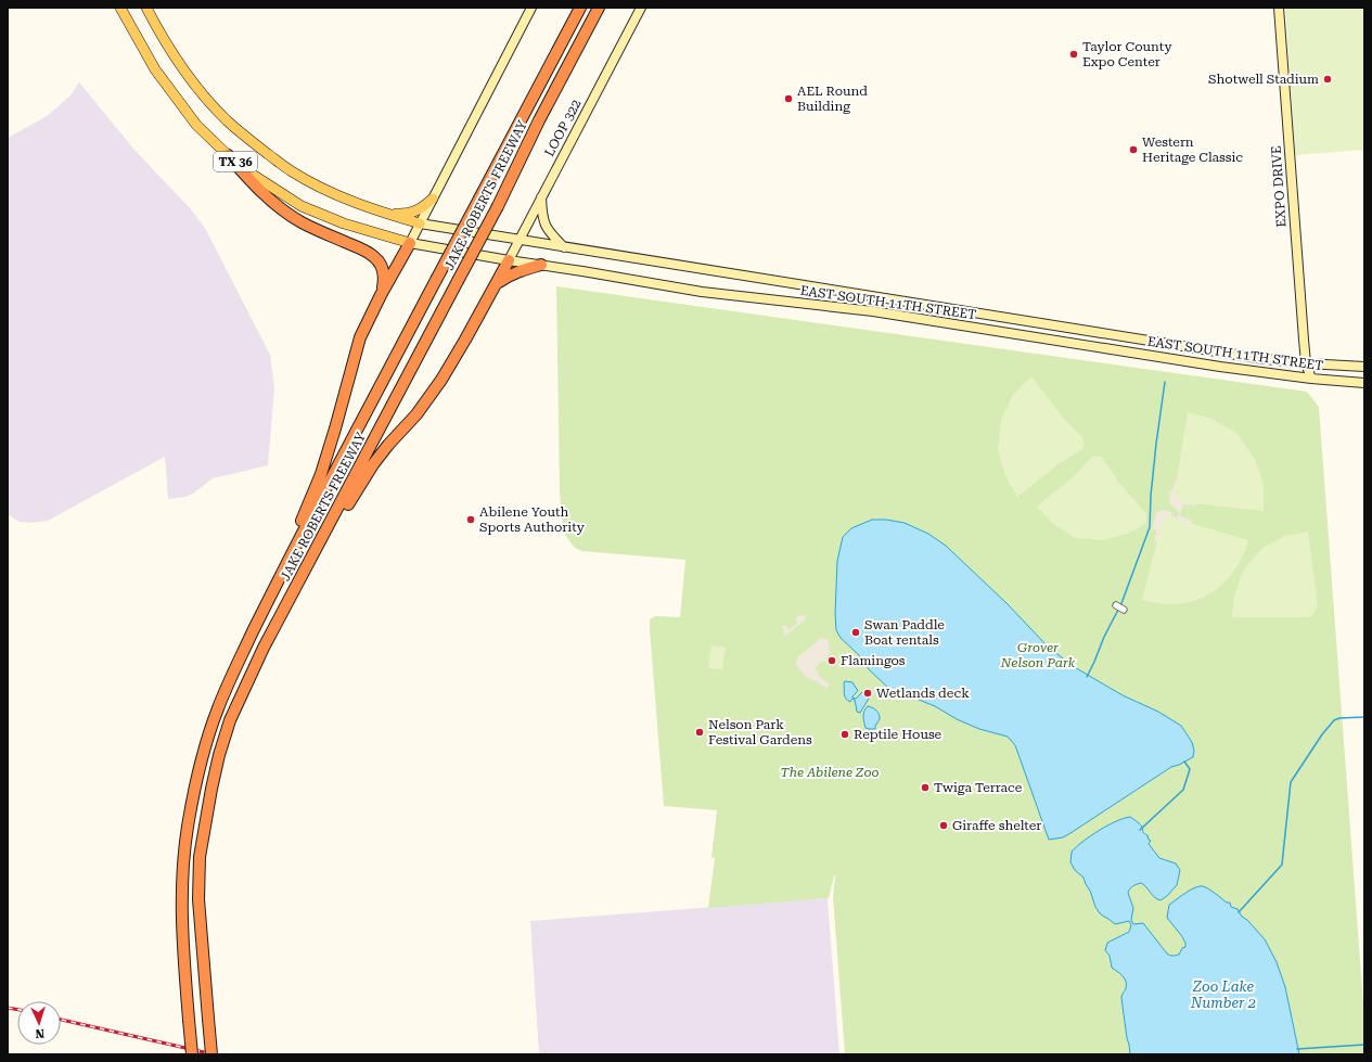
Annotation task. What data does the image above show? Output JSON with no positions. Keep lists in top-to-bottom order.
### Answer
{
  "streets": {
    "highway": ["JAKE ROBERTS FREEWAY"],
    "main road": [
      "LOOP 322",
      "TX 36",
      "EXPO DRIVE",
      "EAST SOUTH 11TH STREET"
    ]
  },
  "crossings": [
    ["LOOP 322", "EAST SOUTH 11TH STREET"],
    ["TX 36", "EAST SOUTH 11TH STREET"],
    ["EXPO DRIVE", "EAST SOUTH 11TH STREET"]
  ],
  "water": ["Zoo Lake Number 2"],
  "parks": ["Grover Nelson Park", "The Abilene Zoo"],
  "places": [
    "Taylor County Expo Center",
    "Shotwell Stadium",
    "AEL Round Building",
    "Western Heritage Classic",
    "Abilene Youth Sports Authority",
    "Swan Paddle Boat rentals",
    "Flamingos",
    "Wetlands deck",
    "Nelson Park Festival Gardens",
    "Reptile House",
    "Twiga Terrace",
    "Giraffe shelter"
  ],
  "north": "bottom"
}
